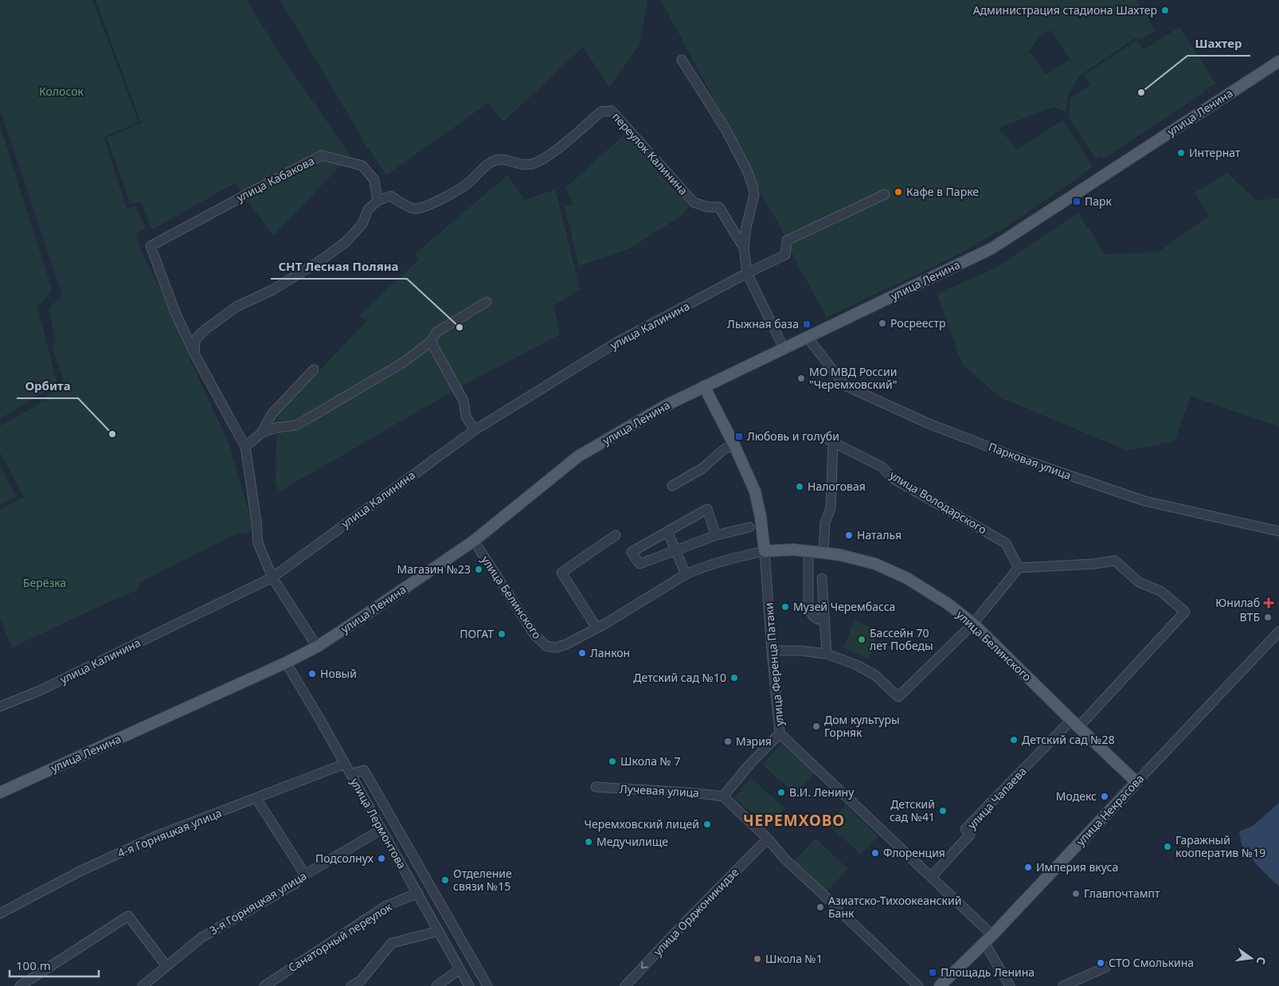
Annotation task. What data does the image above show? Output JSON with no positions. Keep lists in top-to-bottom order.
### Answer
{
  "streets": {
    "main road": [
      "улица Ленина",
      "улица Белинского",
      "улица Ференца Патаки",
      "улица Некрасова"
    ],
    "street": [
      "переулок Калинина",
      "улица Кабакова",
      "улица Калинина",
      "Парковая улица",
      "улица Володарского",
      "Лучевая улица",
      "улица Чапаева",
      "улица Лермонтова",
      "4-я Горняцкая улица",
      "3-я Горняцкая улица",
      "улица Орджоникидзе",
      "Санаторный переулок"
    ]
  },
  "crossings": [
    ["улица Ленина", "Парковая улица"],
    ["улица Ленина", "улица Белинского"],
    ["улица Ленина", "улица Ференца Патаки"],
    ["улица Ленина", "улица Лермонтова"],
    ["переулок Калинина", "улица Кабакова"],
    ["улица Володарского", "улица Чапаева"],
    ["улица Белинского", "улица Ференца Патаки"],
    ["улица Белинского", "улица Чапаева"],
    ["улица Белинского", "улица Некрасова"],
    ["улица Ференца Патаки", "улица Чапаева"],
    ["улица Ференца Патаки", "улица Некрасова"],
    ["улица Лермонтова", "4-я Горняцкая улица"],
    ["улица Лермонтова", "3-я Горняцкая улица"],
    ["улица Лермонтова", "Санаторный переулок"]
  ],
  "one_way": ["улица Орджоникидзе"],
  "districts": ["ЧЕРЕМХОВО"],
  "parks": ["Колосок", "Берёзка"],
  "places": {
    "other": [
      "Администрация стадиона Шахтер",
      "Шахтер",
      "Интернат",
      "Кафе в Парке",
      "Росреестр",
      "СНТ Лесная Поляна",
      "МО МВД России \"Черемховский\"",
      "Орбита",
      "Налоговая",
      "Наталья",
      "Магазин №23",
      "Музей Черембасса",
      "ВТБ",
      "ПОГАТ",
      "Бассейн 70 лет Победы",
      "Ланкон",
      "Новый",
      "Детский сад №10",
      "Дом культуры Горняк",
      "Детский сад №28",
      "Мэрия",
      "Школа № 7",
      "В.И. Ленину",
      "Модекс",
      "Детский сад №41",
      "Черемховский лицей",
      "Медучилище",
      "Гаражный кооператив №19",
      "Флоренция",
      "Подсолнух",
      "Империя вкуса",
      "Отделение связи №15",
      "Главпочтампт",
      "Азиатско-Тихоокеанский Банк",
      "Школа №1",
      "СТО Смолькина"
    ],
    "transit": [
      "Парк",
      "Лыжная база",
      "Любовь и голуби",
      "Площадь Ленина"
    ],
    "health": ["Юнилаб"]
  },
  "scale_bar": "100 m",
  "north": "right"
}
